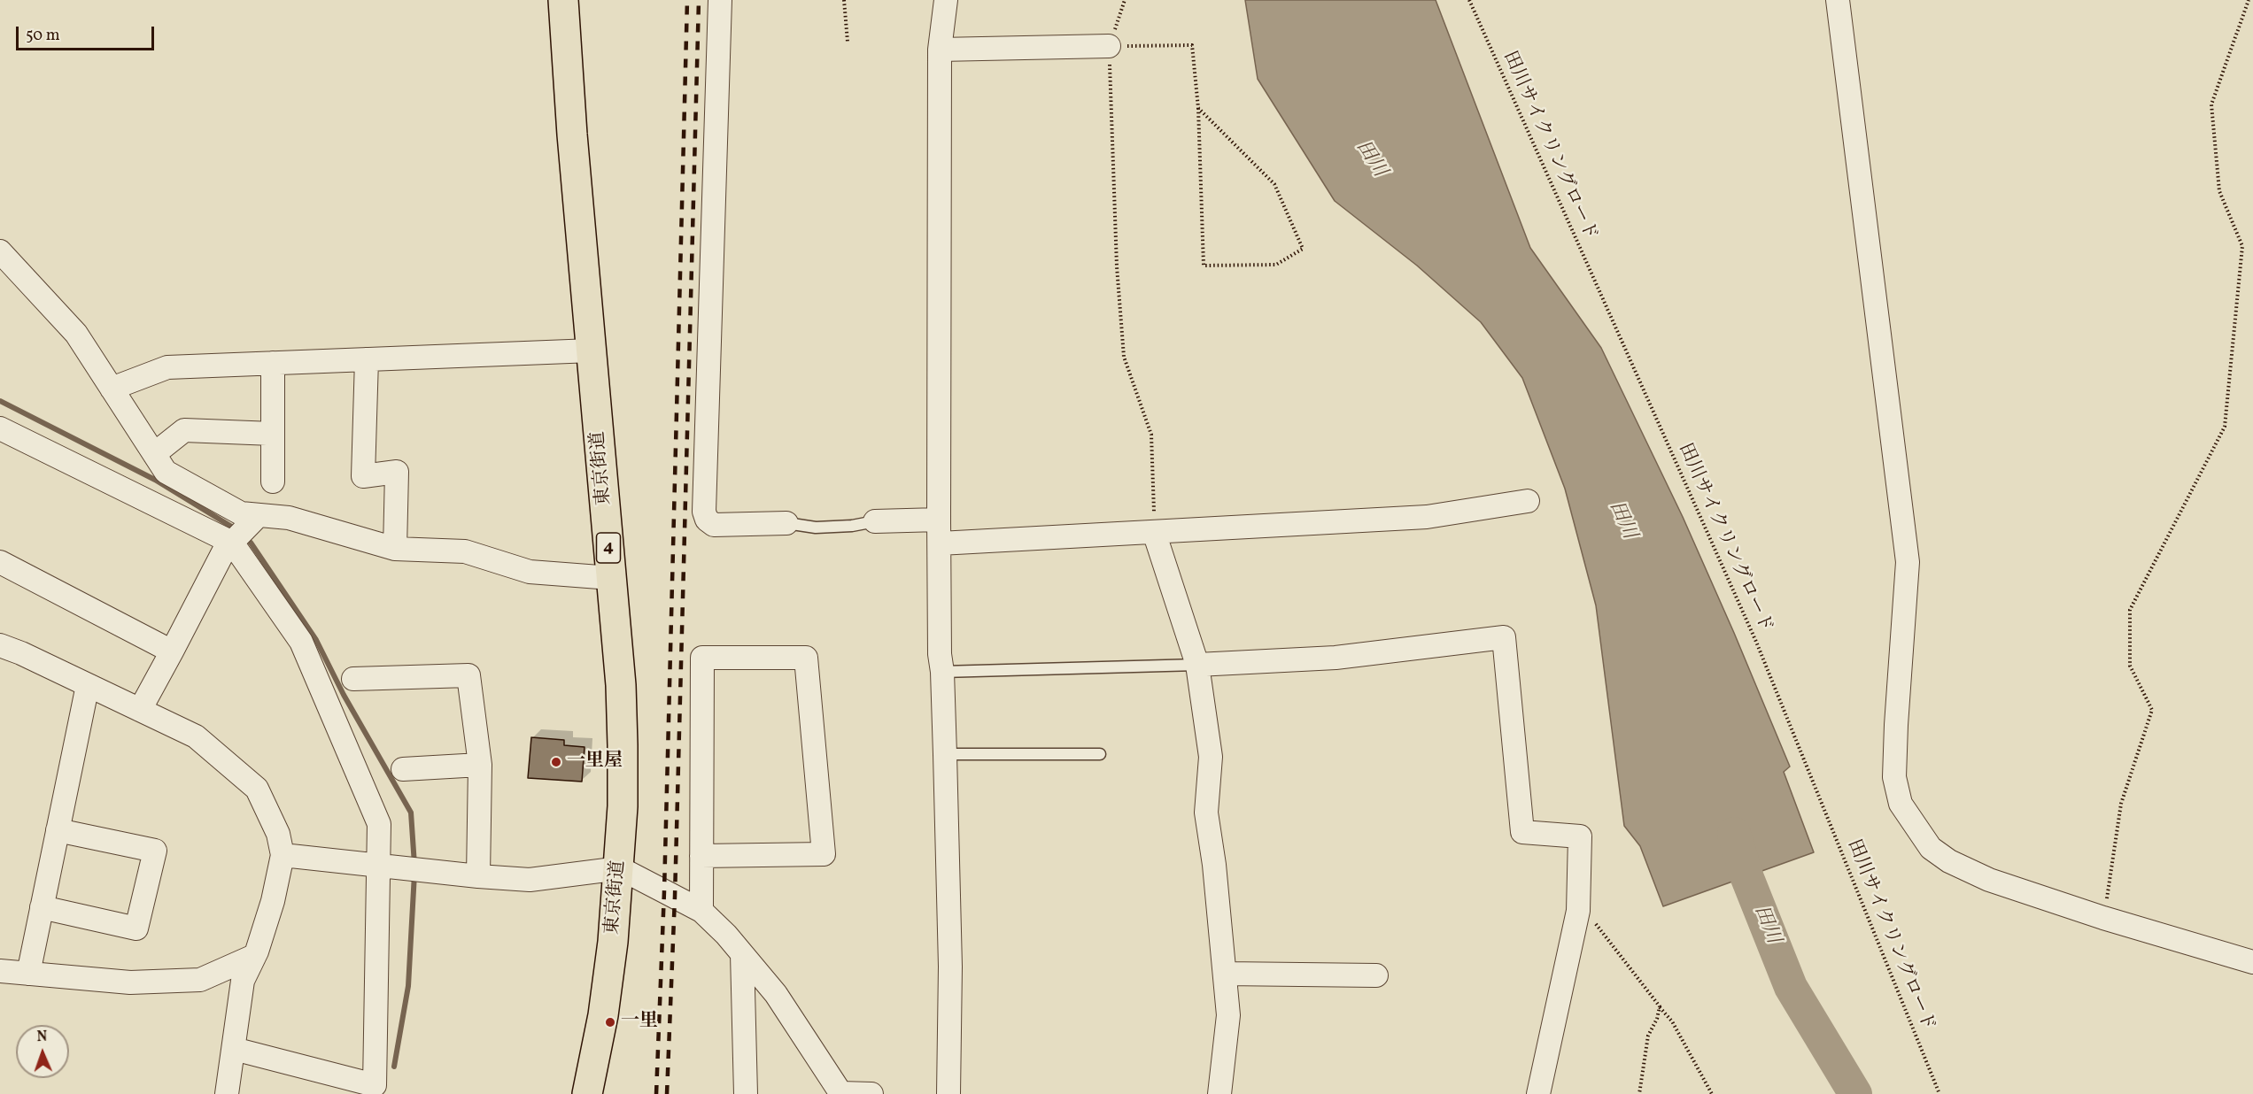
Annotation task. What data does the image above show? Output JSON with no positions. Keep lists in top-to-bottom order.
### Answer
{
  "streets": {
    "highway": ["東京街道", "4"],
    "path": ["田川サイクリングロード"]
  },
  "water": ["田川"],
  "places": ["一里屋", "一里"],
  "scale_bar": "50 m",
  "north": "top"
}
